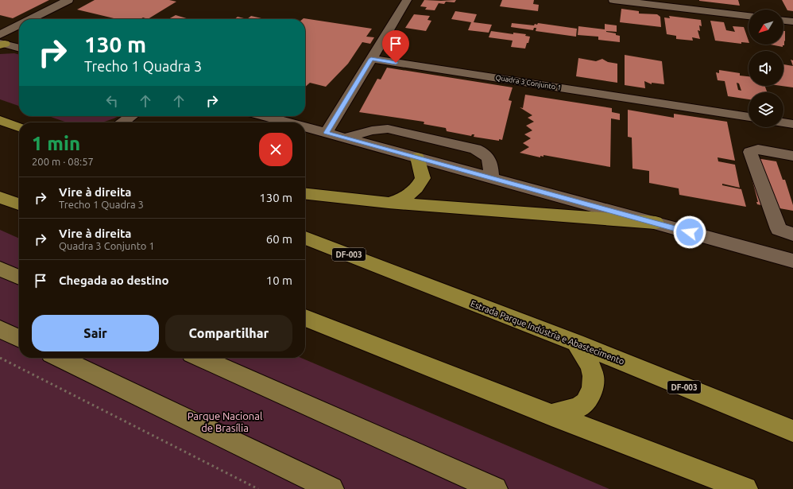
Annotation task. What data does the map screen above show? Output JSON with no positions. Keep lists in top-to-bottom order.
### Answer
{
  "streets": {
    "highway": ["DF-003", "Estrada Parque Indústria e Abastecimento"],
    "street": ["Quadra 3 Conjunto 1"]
  },
  "parks": ["Parque Nacional de Brasília"],
  "north": "bottom left",
  "page": {
    "turn": ["130 m", "Trecho 1 Quadra 3"],
    "heading": ["1 min", "200 m · 08:57"],
    "list": [
      {
        "name": "Vire à direita",
        "note": "Trecho 1 Quadra 3",
        "value": "130 m"
      },
      {
        "name": "Vire à direita",
        "note": "Quadra 3 Conjunto 1",
        "value": "60 m"
      },
      {
        "name": "Chegada ao destino",
        "value": "10 m"
      }
    ],
    "buttons": ["Sair", "Compartilhar"]
  }
}
